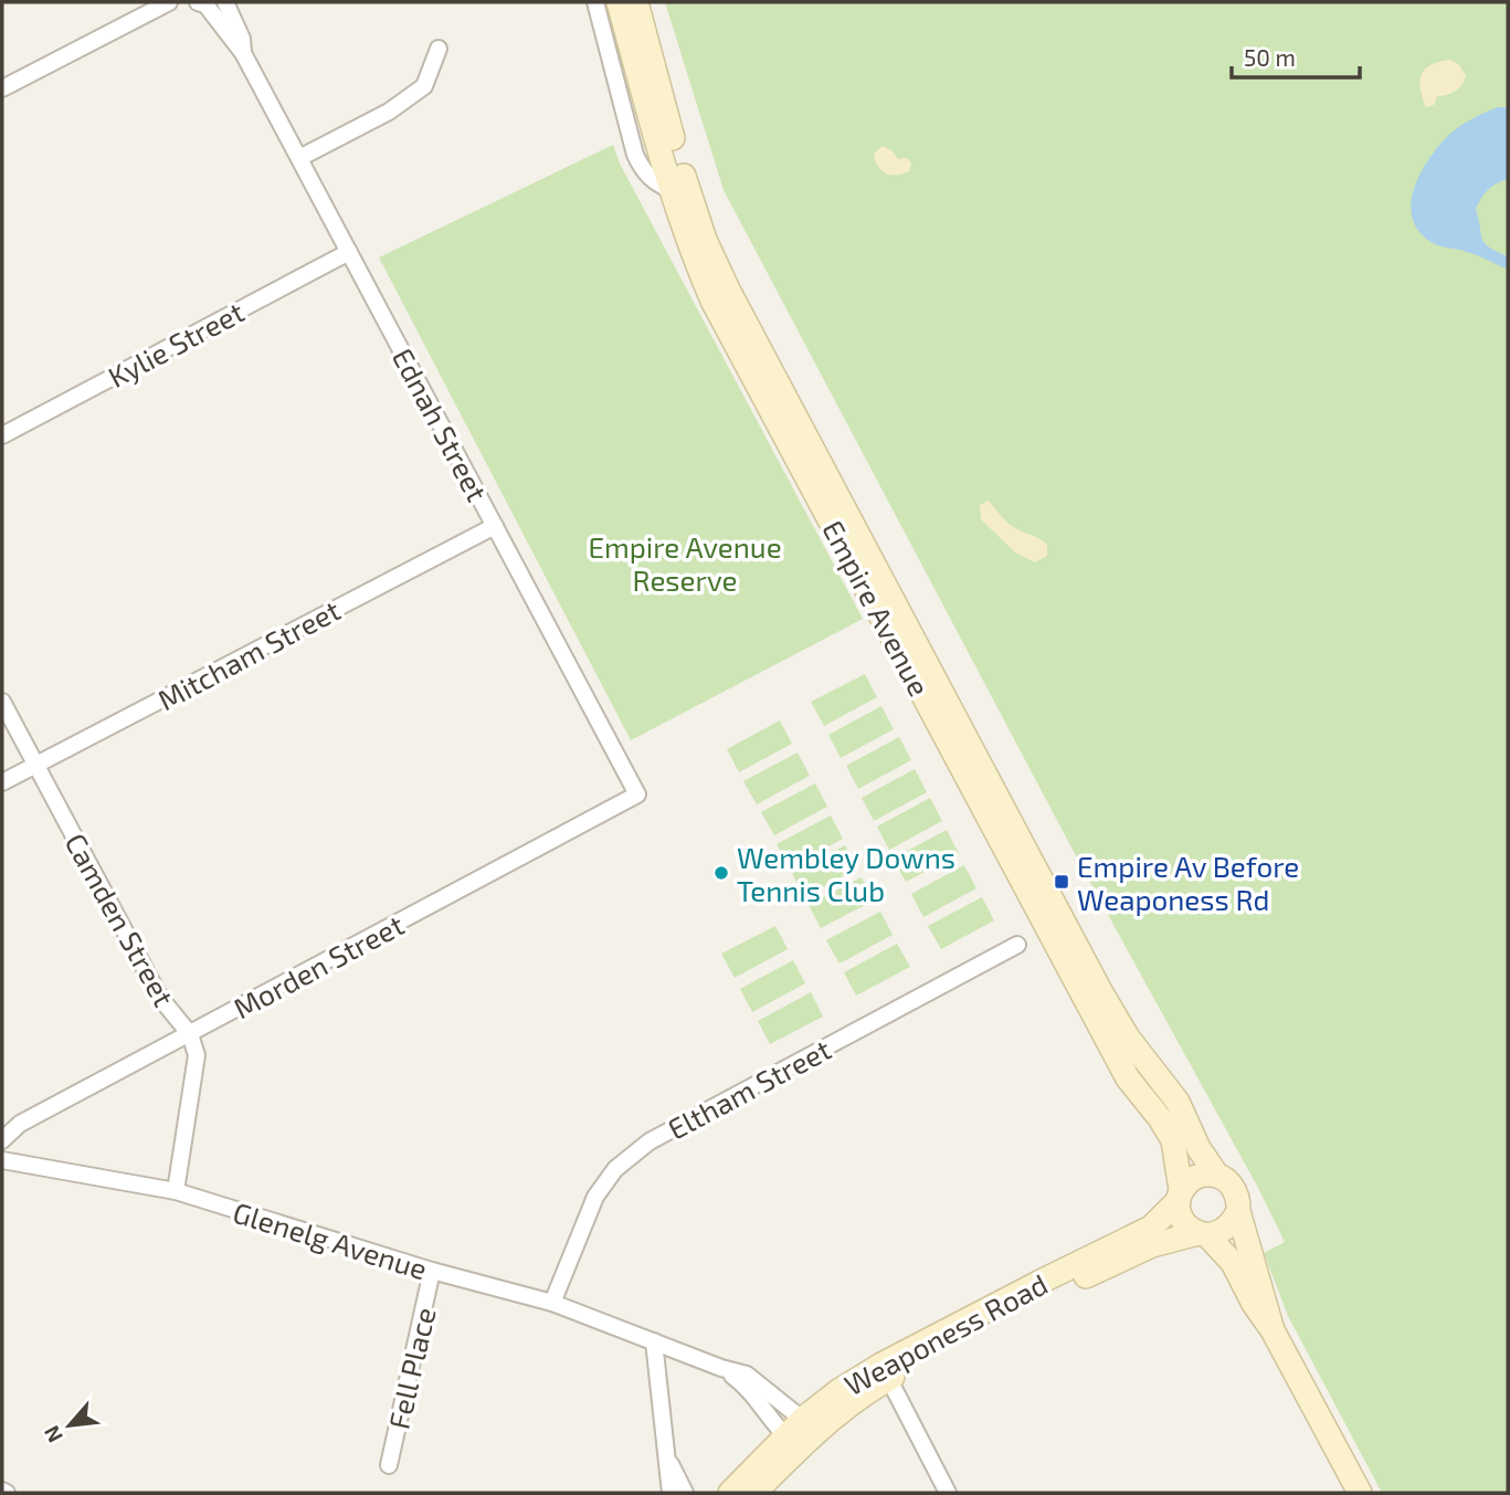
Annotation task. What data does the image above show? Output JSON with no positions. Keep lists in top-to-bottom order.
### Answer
{
  "streets": {
    "main road": ["Empire Avenue", "Weaponess Road"],
    "street": [
      "Kylie Street",
      "Ednah Street",
      "Mitcham Street",
      "Camden Street",
      "Morden Street",
      "Eltham Street",
      "Glenelg Avenue",
      "Fell Place"
    ]
  },
  "crossings": [
    ["Kylie Street", "Ednah Street"],
    ["Ednah Street", "Mitcham Street"],
    ["Ednah Street", "Morden Street"],
    ["Empire Avenue", "Weaponess Road"],
    ["Mitcham Street", "Camden Street"],
    ["Camden Street", "Morden Street"],
    ["Camden Street", "Glenelg Avenue"],
    ["Eltham Street", "Glenelg Avenue"],
    ["Glenelg Avenue", "Weaponess Road"],
    ["Glenelg Avenue", "Fell Place"]
  ],
  "parks": ["Empire Avenue Reserve"],
  "places": {
    "other": ["Wembley Downs Tennis Club"],
    "transit": ["Empire Av Before Weaponess Rd"]
  },
  "scale_bar": "50 m",
  "north": "bottom left"
}
